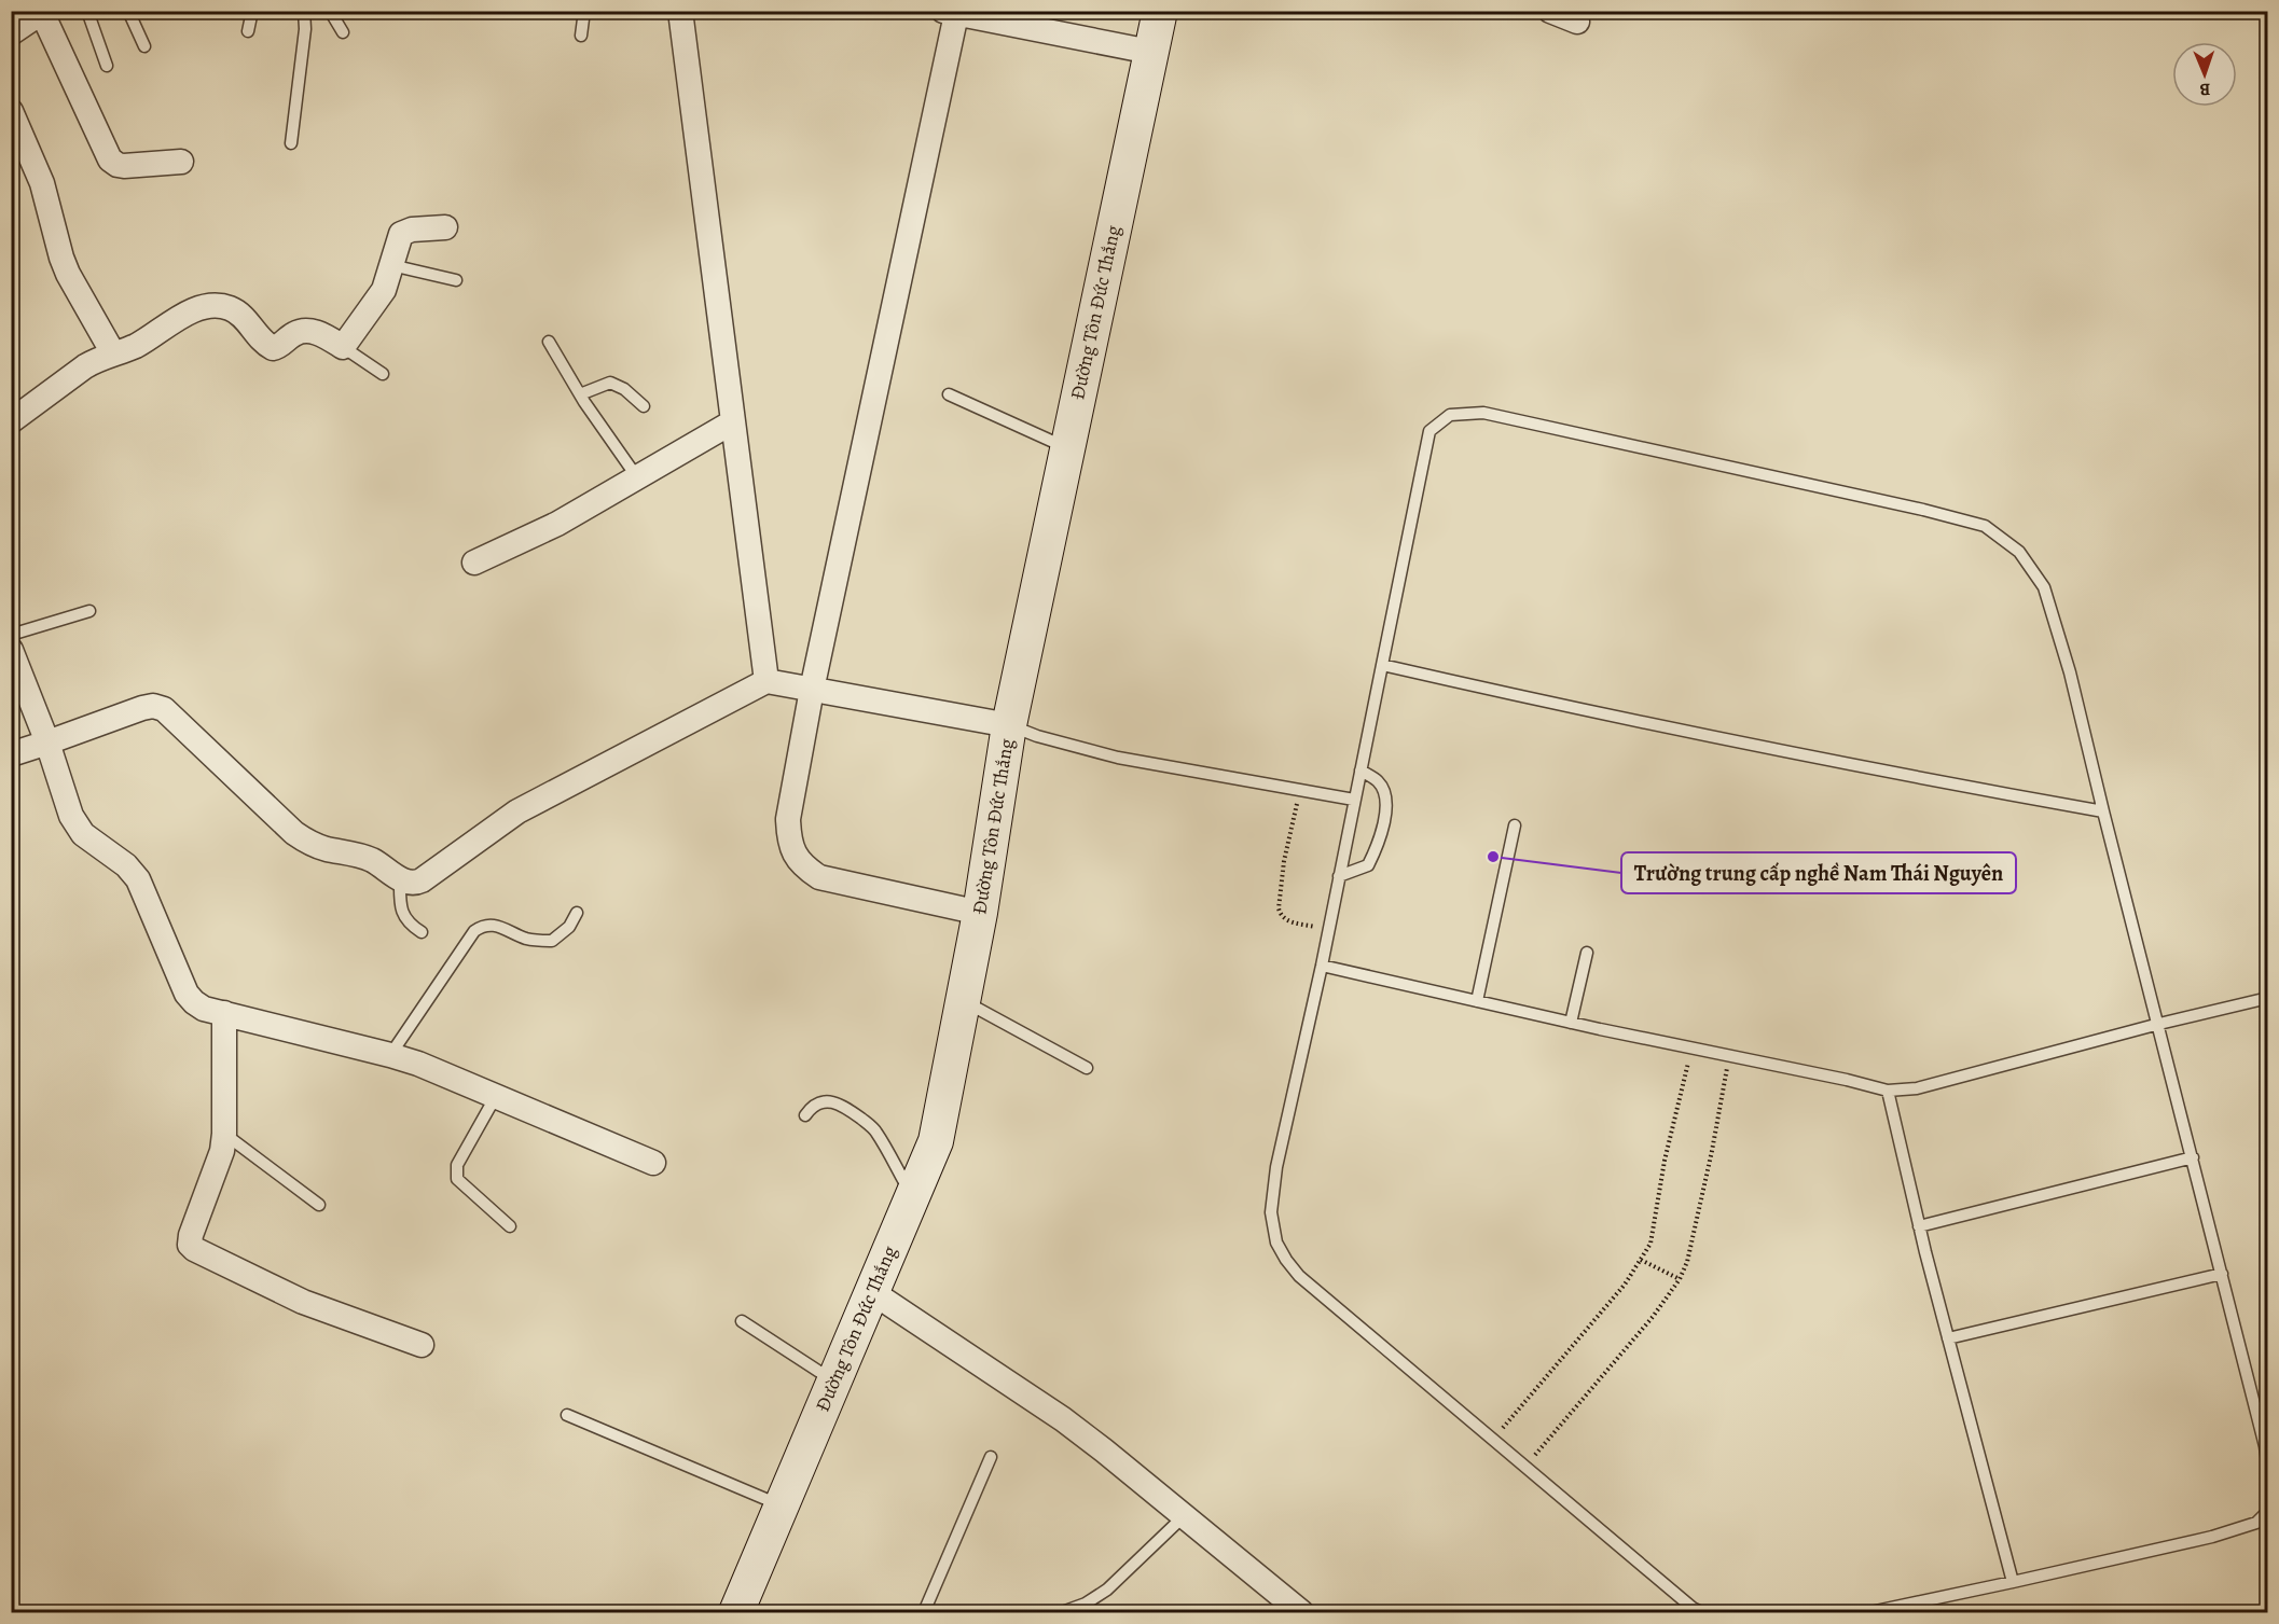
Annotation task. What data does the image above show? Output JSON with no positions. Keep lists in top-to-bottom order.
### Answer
{
  "streets": {
    "main road": ["Đường Tôn Đức Thắng"]
  },
  "places": ["Trường trung cấp nghề Nam Thái Nguyên"],
  "north": "bottom"
}
